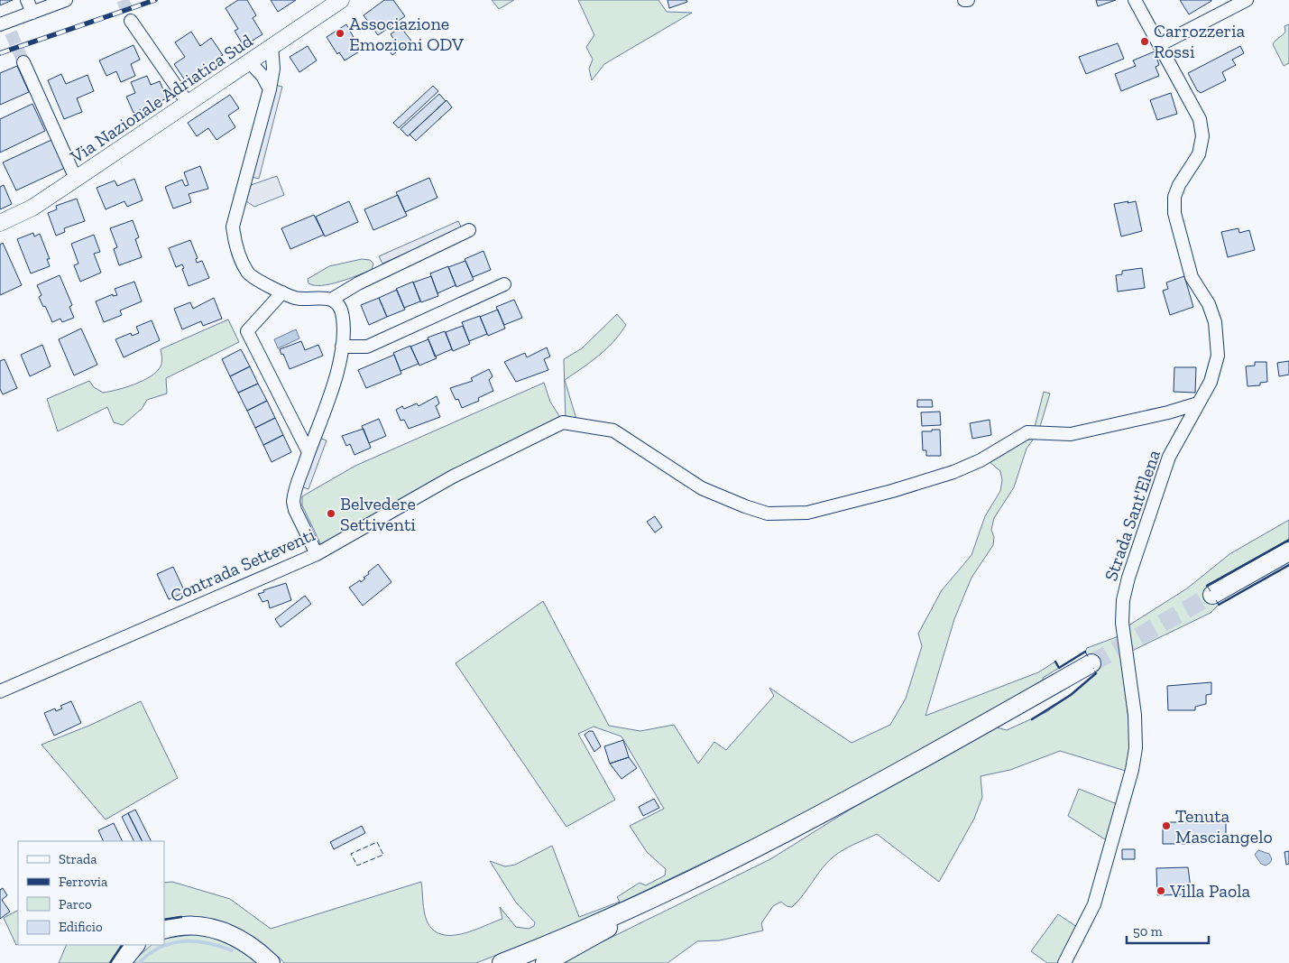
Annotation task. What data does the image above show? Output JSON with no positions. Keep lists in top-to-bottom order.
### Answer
{
  "streets": {
    "main road": ["Via Nazionale Adriatica Sud"],
    "street": ["Strada Sant'Elena", "Contrada Setteventi"]
  },
  "crossings": [
    ["Strada Sant'Elena", "Contrada Setteventi"]
  ],
  "places": [
    "Associazione Emozioni ODV",
    "Carrozzeria Rossi",
    "Belvedere Settiventi",
    "Tenuta Masciangelo",
    "Villa Paola"
  ],
  "legend": [
    "Strada",
    "Ferrovia",
    "Parco",
    "Edificio"
  ],
  "scale_bar": "50 m"
}
